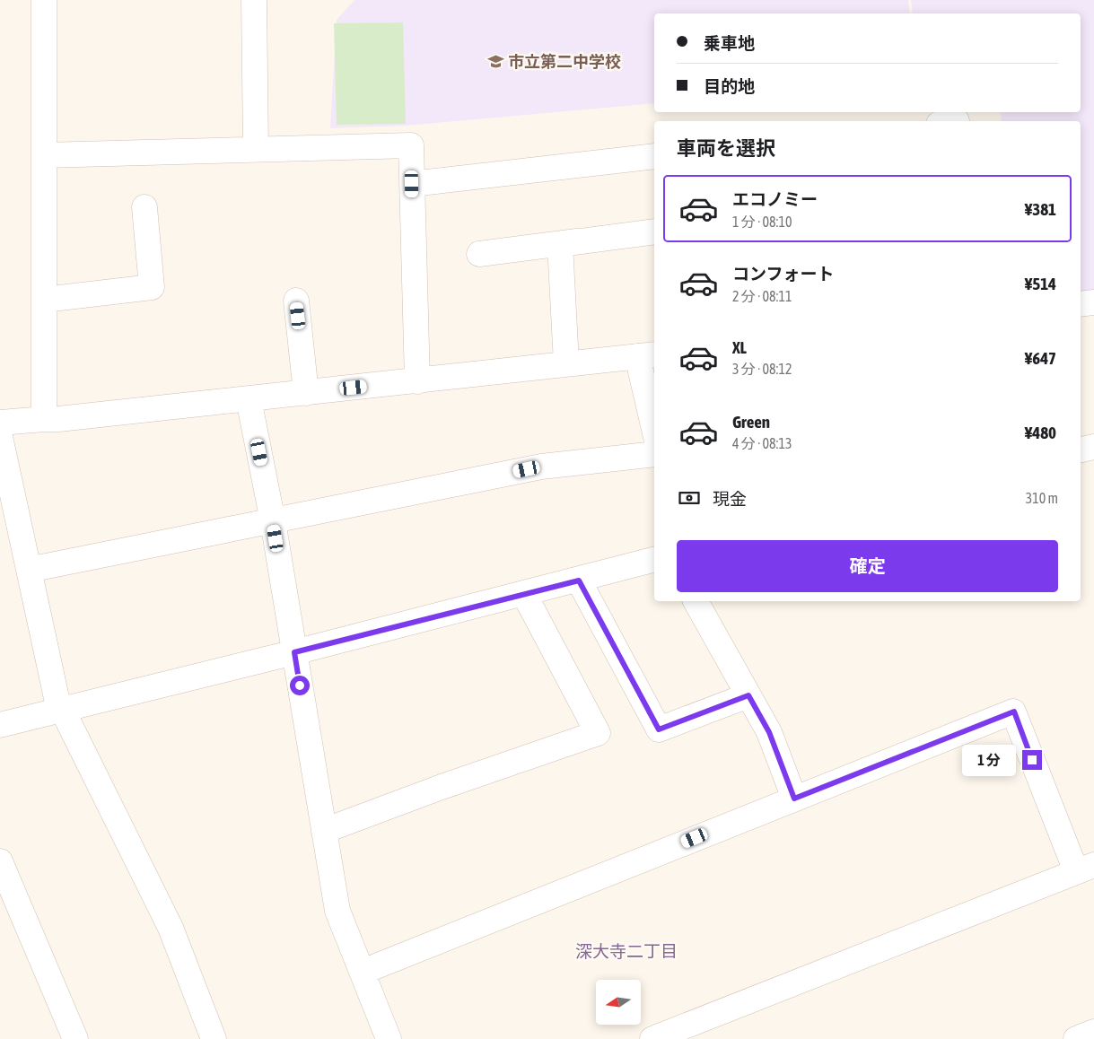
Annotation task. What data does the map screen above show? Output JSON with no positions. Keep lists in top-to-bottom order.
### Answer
{
  "districts": ["深大寺二丁目"],
  "places": {
    "school or university": ["市立第二中学校"]
  },
  "north": "left",
  "page": {
    "banner": ["乗車地", "目的地"],
    "heading": "車両を選択",
    "list": [
      {
        "name": "エコノミー",
        "note": "1 分 · 08:10",
        "value": "¥381"
      },
      {
        "name": "コンフォート",
        "note": "2 分 · 08:11",
        "value": "¥514"
      },
      {
        "name": "XL",
        "note": "3 分 · 08:12",
        "value": "¥647"
      },
      {
        "name": "Green",
        "note": "4 分 · 08:13",
        "value": "¥480"
      }
    ],
    "pay": ["現金", "310 m"],
    "buttons": "確定",
    "bubble": "1 分"
  }
}
